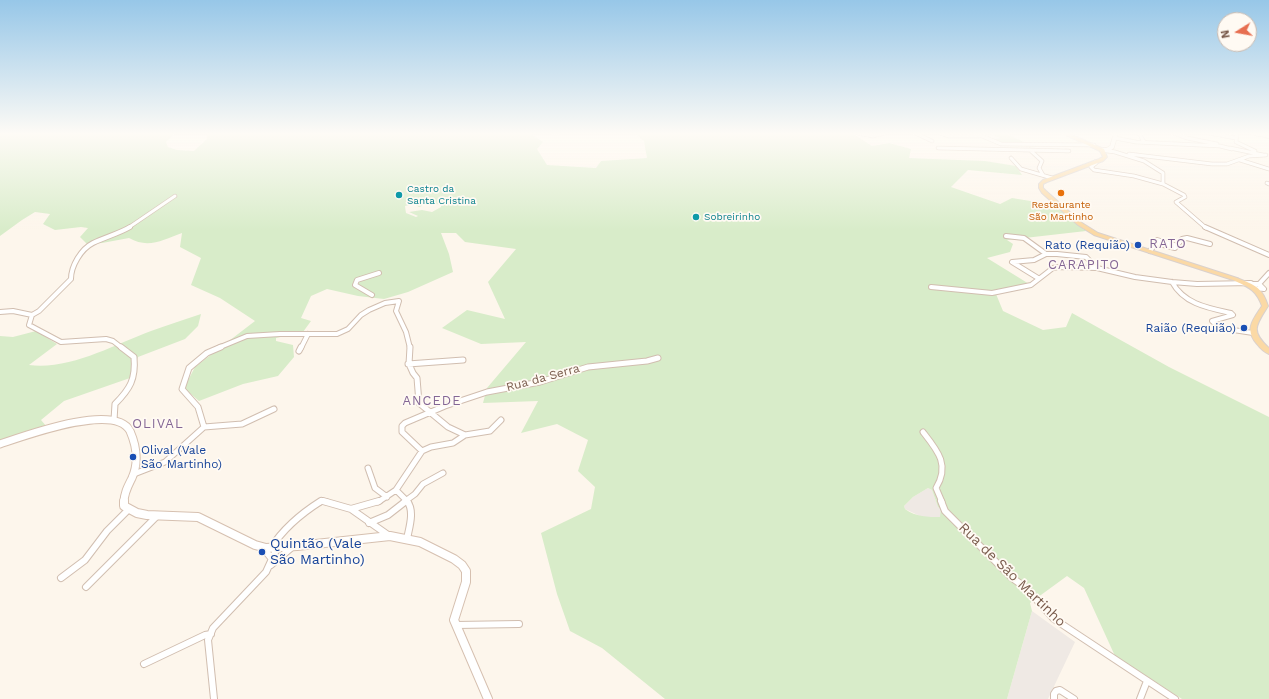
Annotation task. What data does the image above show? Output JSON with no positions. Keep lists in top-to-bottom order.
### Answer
{
  "streets": {
    "street": ["Rua da Serra", "Rua de São Martinho"]
  },
  "districts": [
    "RATO",
    "CARAPITO",
    "ANCEDE",
    "OLIVAL"
  ],
  "places": [
    "Restaurante São Martinho",
    "Castro da Santa Cristina",
    "Sobreirinho",
    "Rato (Requião)",
    "Raião (Requião)",
    "Olival (Vale São Martinho)",
    "Quintão (Vale São Martinho)"
  ],
  "north": "left"
}
